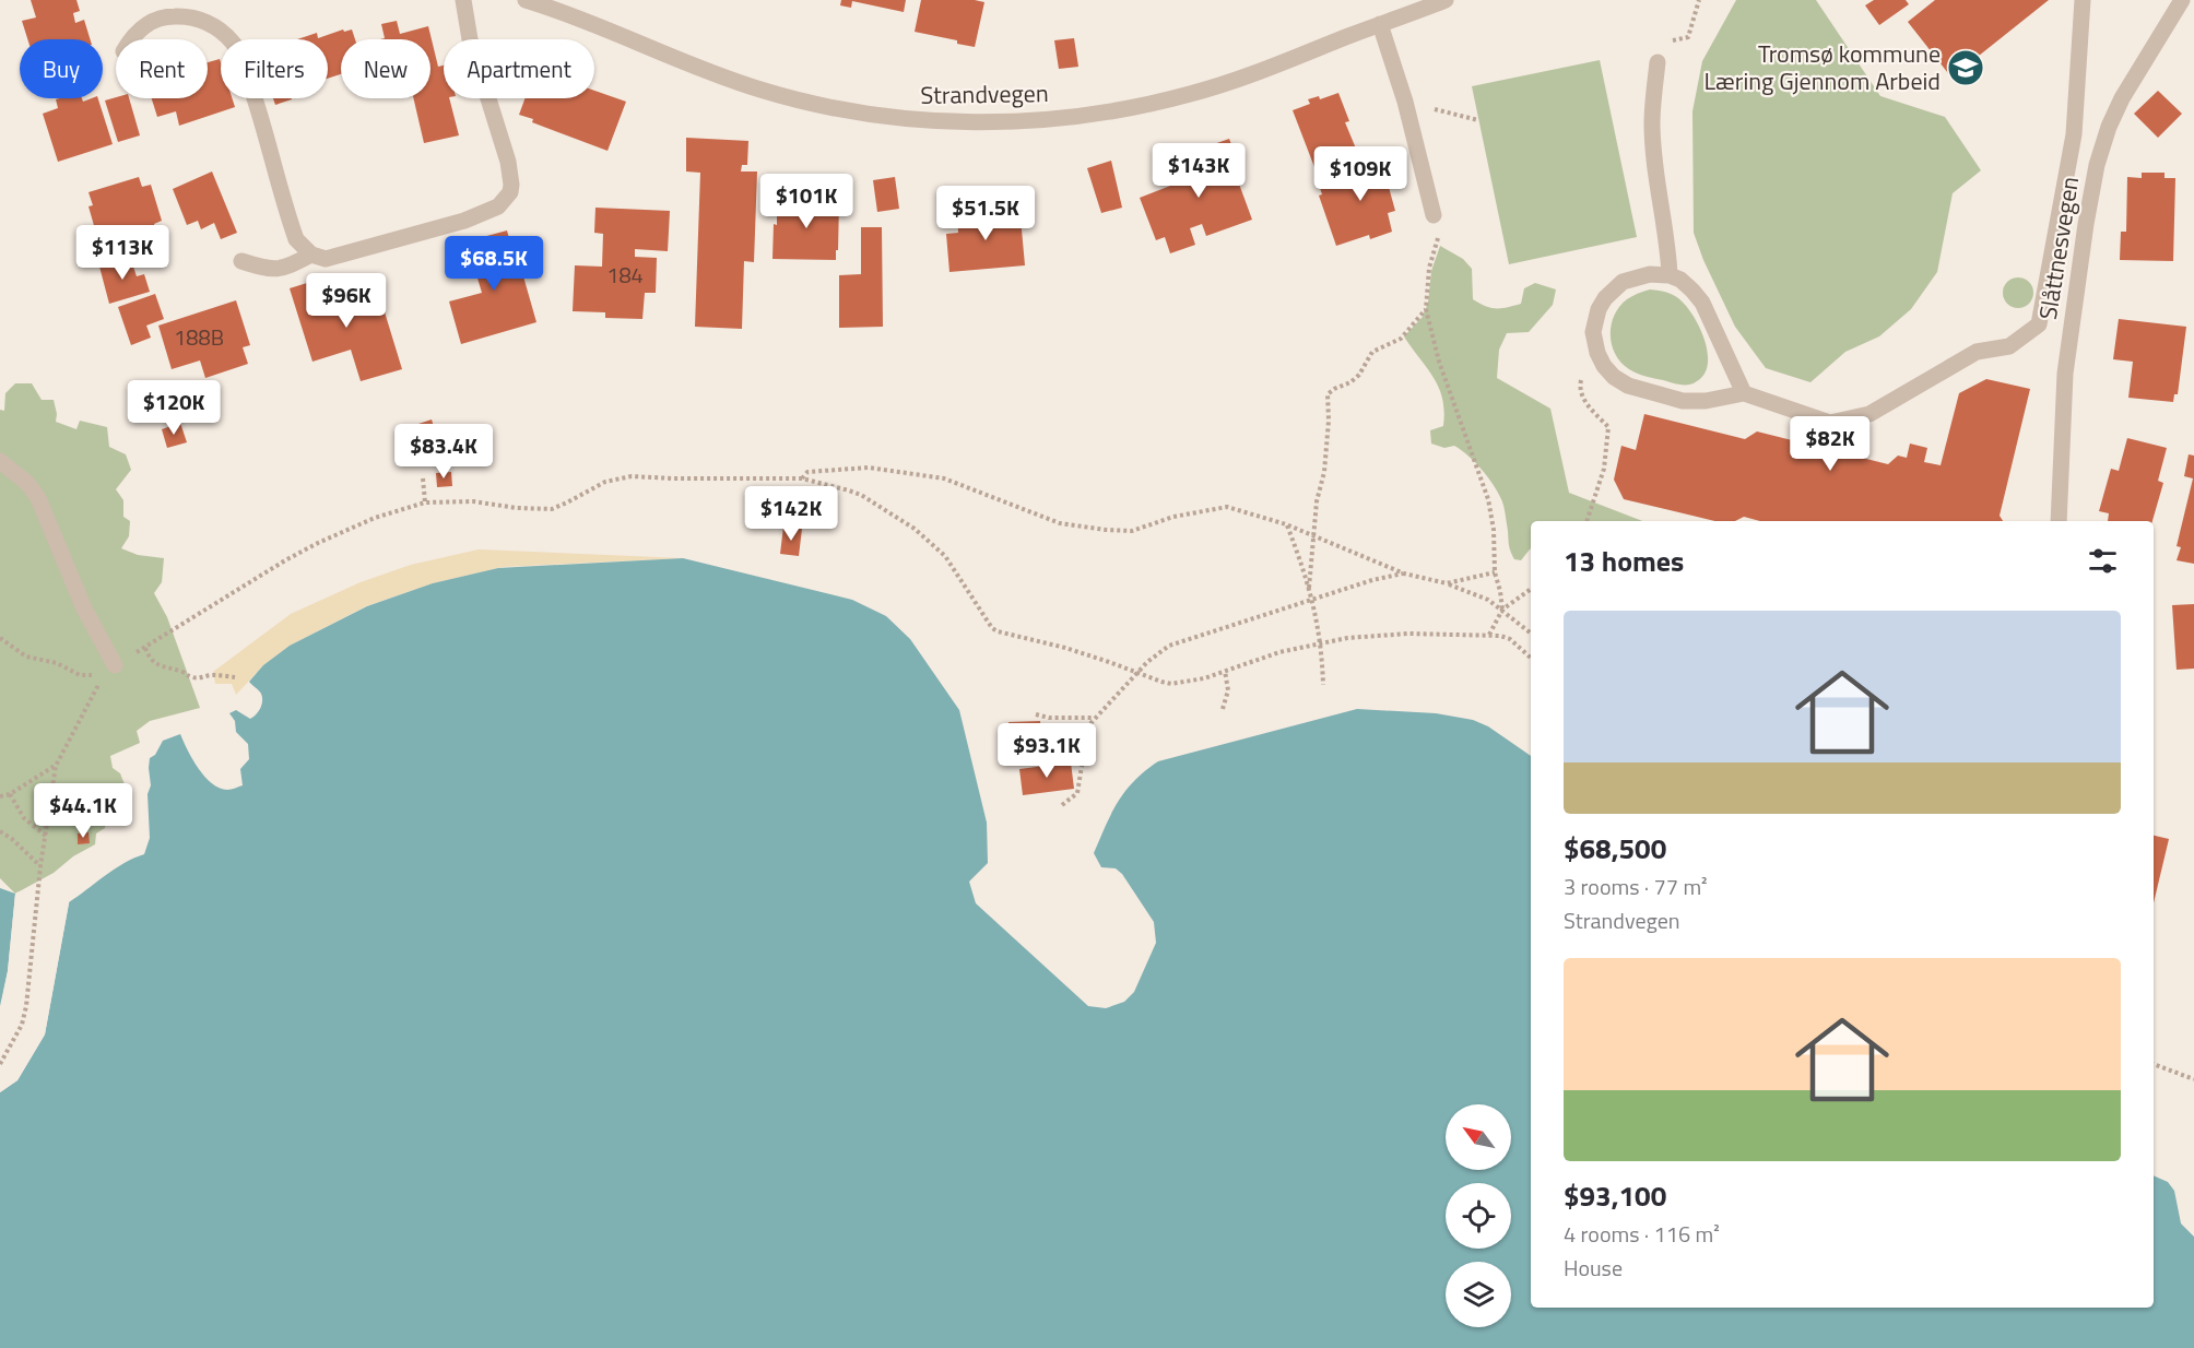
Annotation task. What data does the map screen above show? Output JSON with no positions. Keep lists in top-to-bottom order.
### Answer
{
  "streets": {
    "street": ["Strandvegen", "Slåttnesvegen"]
  },
  "places": {
    "school or university": ["Tromsø kommune Læring Gjennom Arbeid"]
  },
  "house_numbers": ["184", "188B"],
  "north": "top left",
  "page": {
    "chip": [
      "Buy",
      "Rent",
      "Filters",
      "New",
      "Apartment"
    ],
    "price": [
      "$143K",
      "$109K",
      "$101K",
      "$51.5K",
      "$113K",
      "$68.5K",
      "$96K",
      "$120K",
      "$82K",
      "$83.4K",
      "$142K",
      "$93.1K",
      "$44.1K"
    ],
    "heading": "13 homes",
    "list": [
      {
        "name": "$68,500",
        "note": "3 rooms · 77 m² · Strandvegen"
      },
      {
        "name": "$93,100",
        "note": "4 rooms · 116 m² · House"
      }
    ]
  }
}
